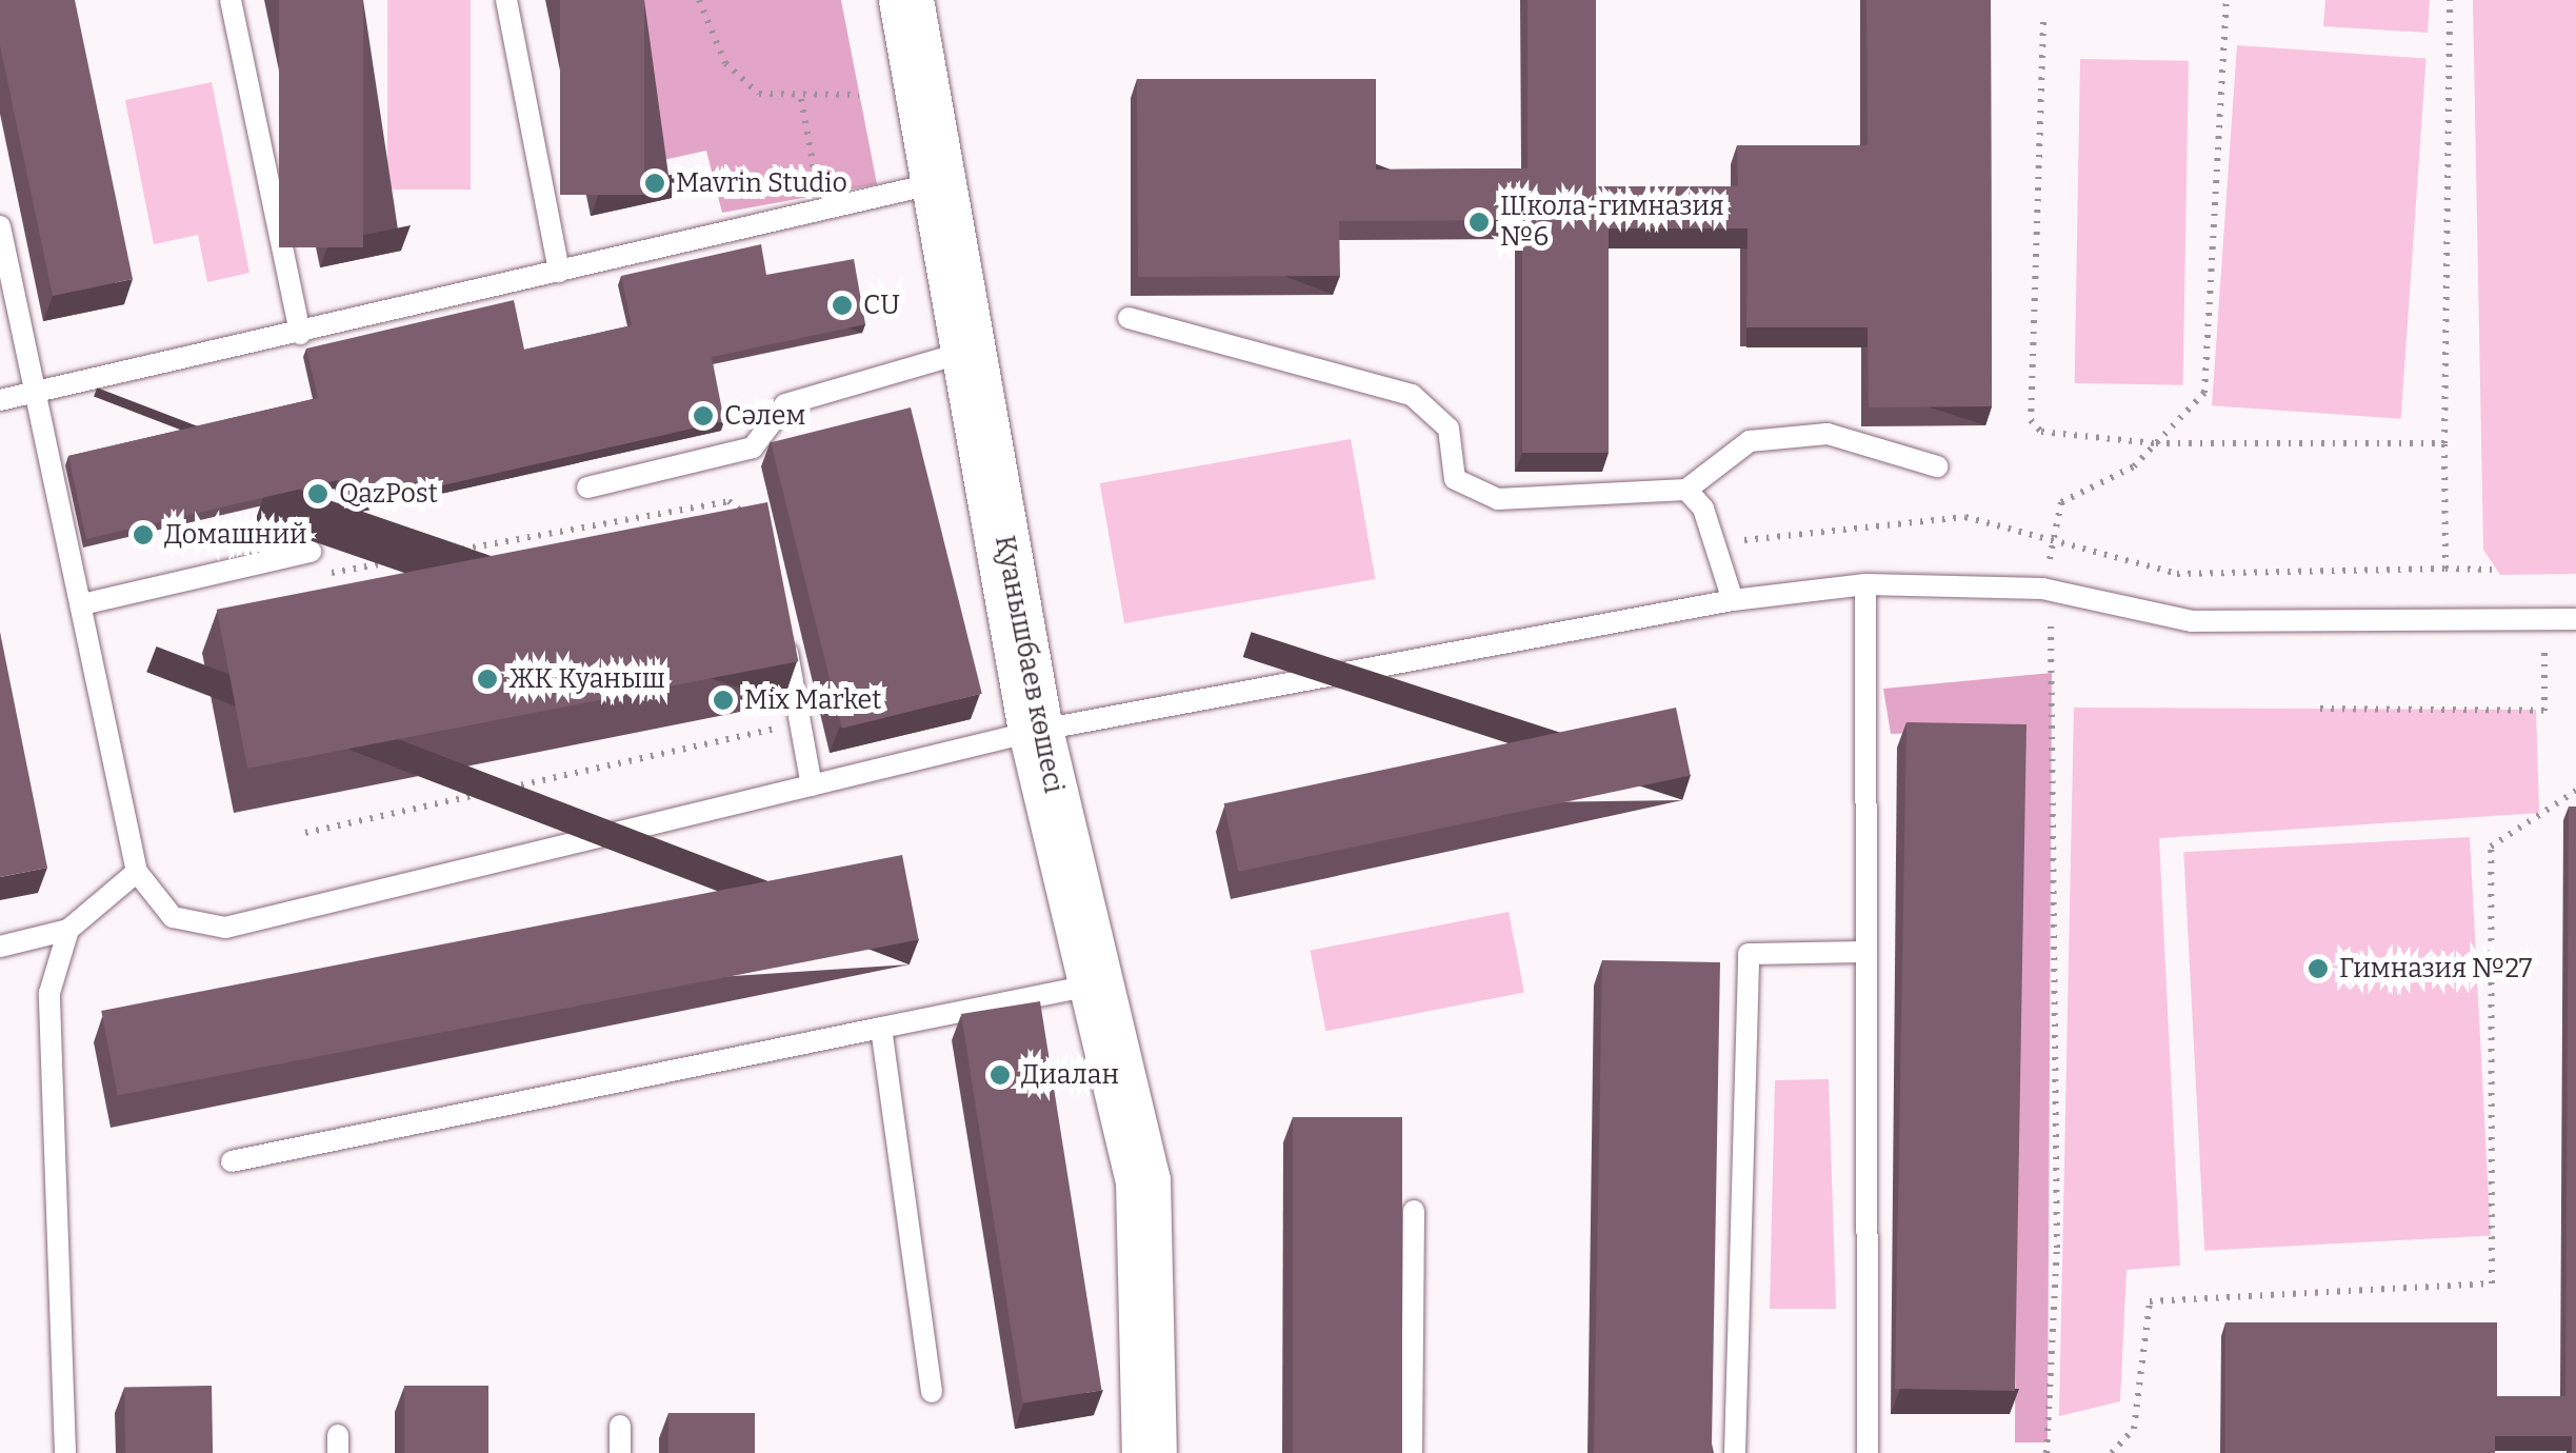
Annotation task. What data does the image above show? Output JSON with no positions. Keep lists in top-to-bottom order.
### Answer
{
  "streets": {
    "street": ["Қуанышбаев көшесі"]
  },
  "places": [
    "Mavrin Studio",
    "Школа-гимназия №6",
    "CU",
    "Cәлем",
    "QazPost",
    "Домашний",
    "ЖК Куаныш",
    "Mix Market",
    "Гимназия №27",
    "Диалан"
  ]
}
